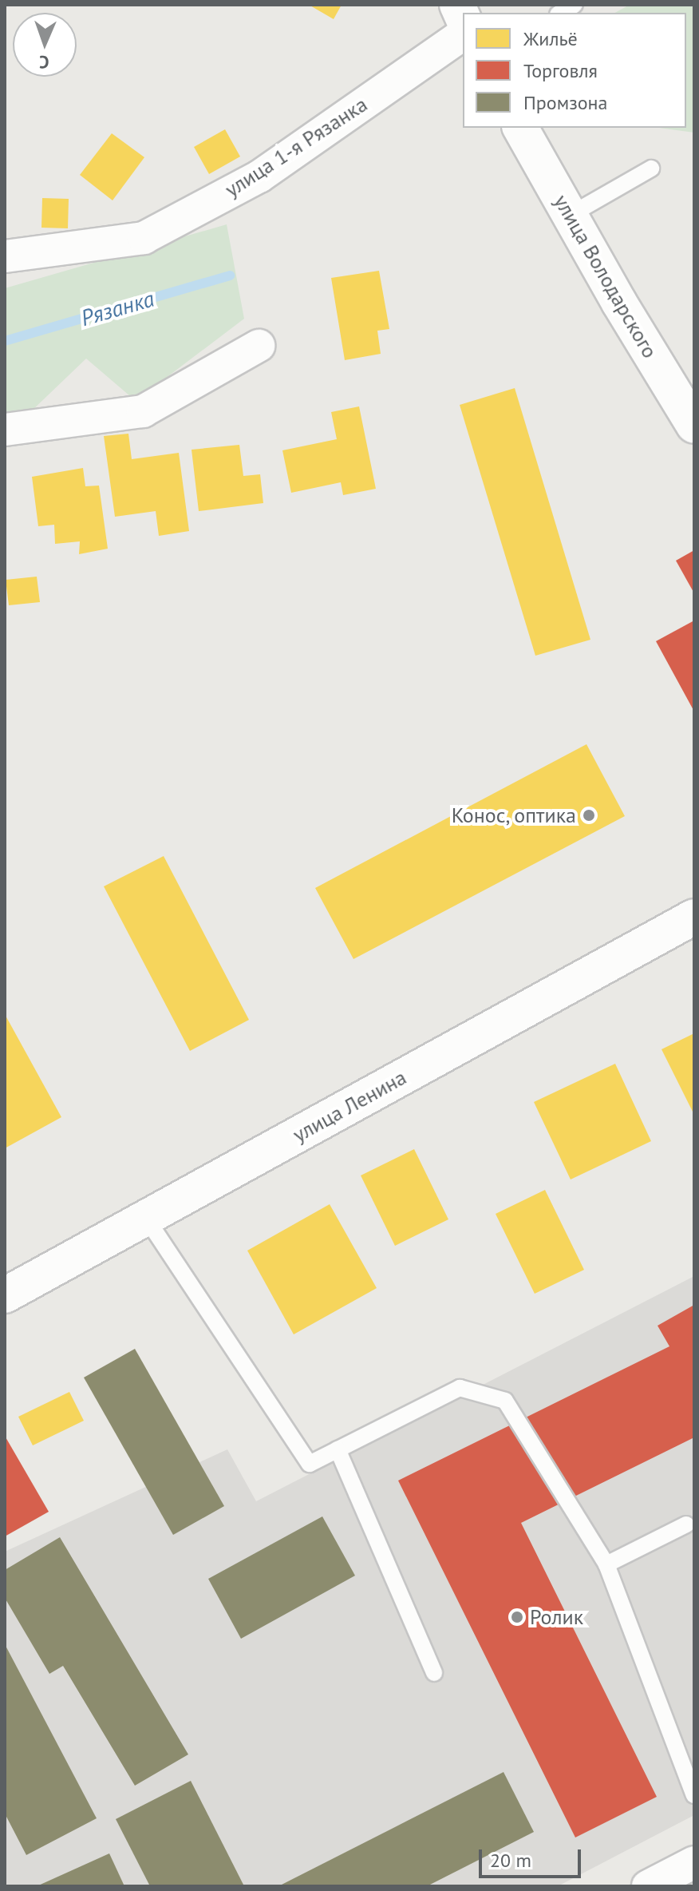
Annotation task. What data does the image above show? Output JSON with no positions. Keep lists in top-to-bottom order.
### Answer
{
  "streets": {
    "main road": ["улица Володарского", "улица Ленина"],
    "street": ["улица 1-я Рязанка"]
  },
  "water": ["Рязанка"],
  "places": ["Конос, оптика", "Ролик"],
  "legend": ["Жильё", "Торговля", "Промзона"],
  "scale_bar": "20 m",
  "north": "bottom"
}
